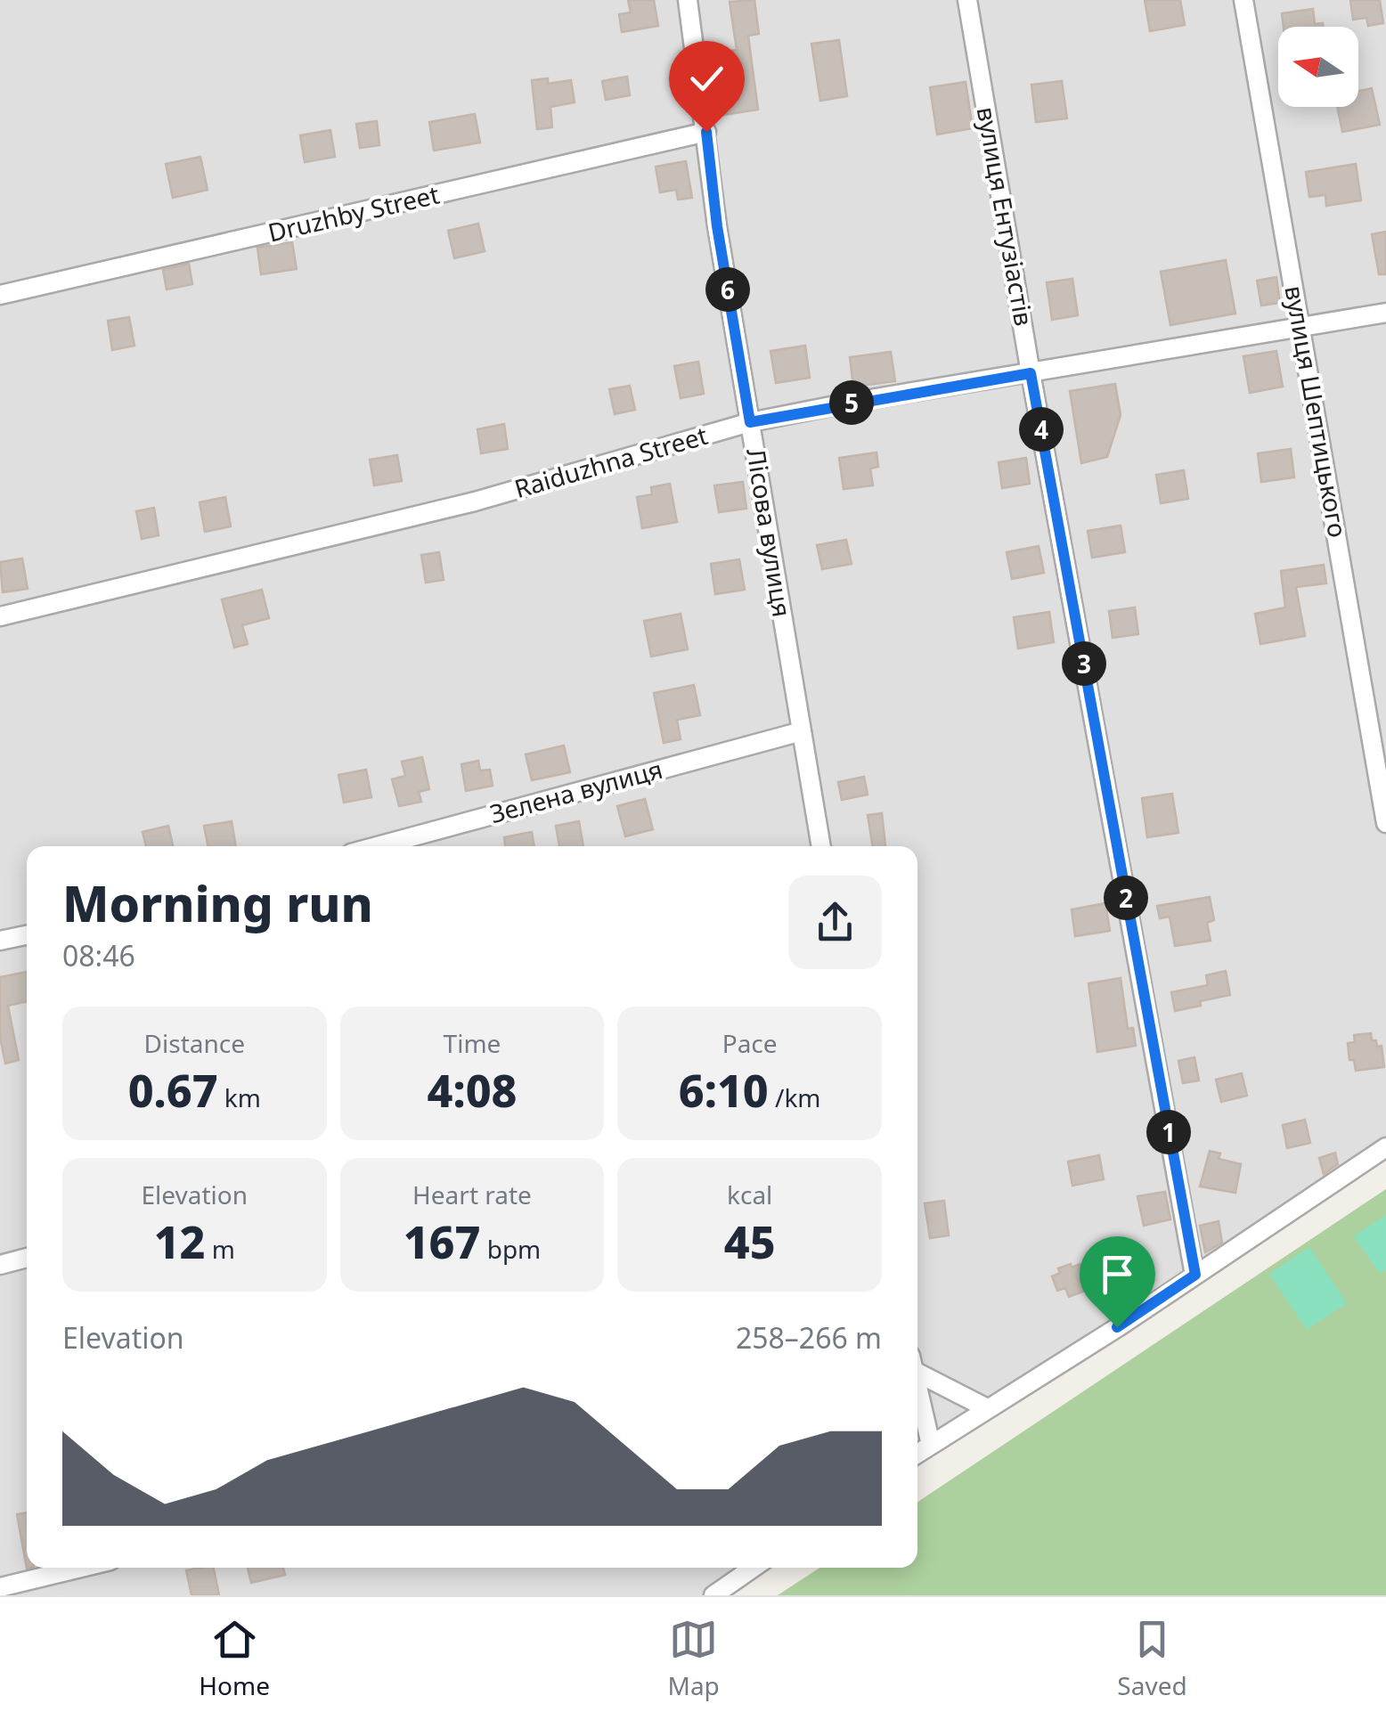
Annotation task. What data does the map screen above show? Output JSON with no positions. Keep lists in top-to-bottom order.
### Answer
{
  "streets": {
    "street": [
      "Druzhby Street",
      "вулиця Ентузіастів",
      "вулиця Шептицького",
      "Raiduzhna Street",
      "Лісова вулиця",
      "Зелена вулиця"
    ]
  },
  "crossings": [
    ["Druzhby Street", "Лісова вулиця"],
    ["вулиця Ентузіастів", "Raiduzhna Street"],
    ["вулиця Шептицького", "Raiduzhna Street"],
    ["Raiduzhna Street", "Лісова вулиця"],
    ["Лісова вулиця", "Зелена вулиця"]
  ],
  "north": "left",
  "page": {
    "pins": [
      "6",
      "5",
      "4",
      "3",
      "2",
      "1"
    ],
    "heading": ["Morning run", "08:46"],
    "stats": [
      ["Distance", "0.67 km"],
      ["Time", "4:08"],
      ["Pace", "6:10 /km"],
      ["Elevation", "12 m"],
      ["Heart rate", "167 bpm"],
      ["kcal", "45"]
    ],
    "chart": ["Elevation", "258–266 m"],
    "tabs": ["Home", "Map", "Saved"]
  }
}
